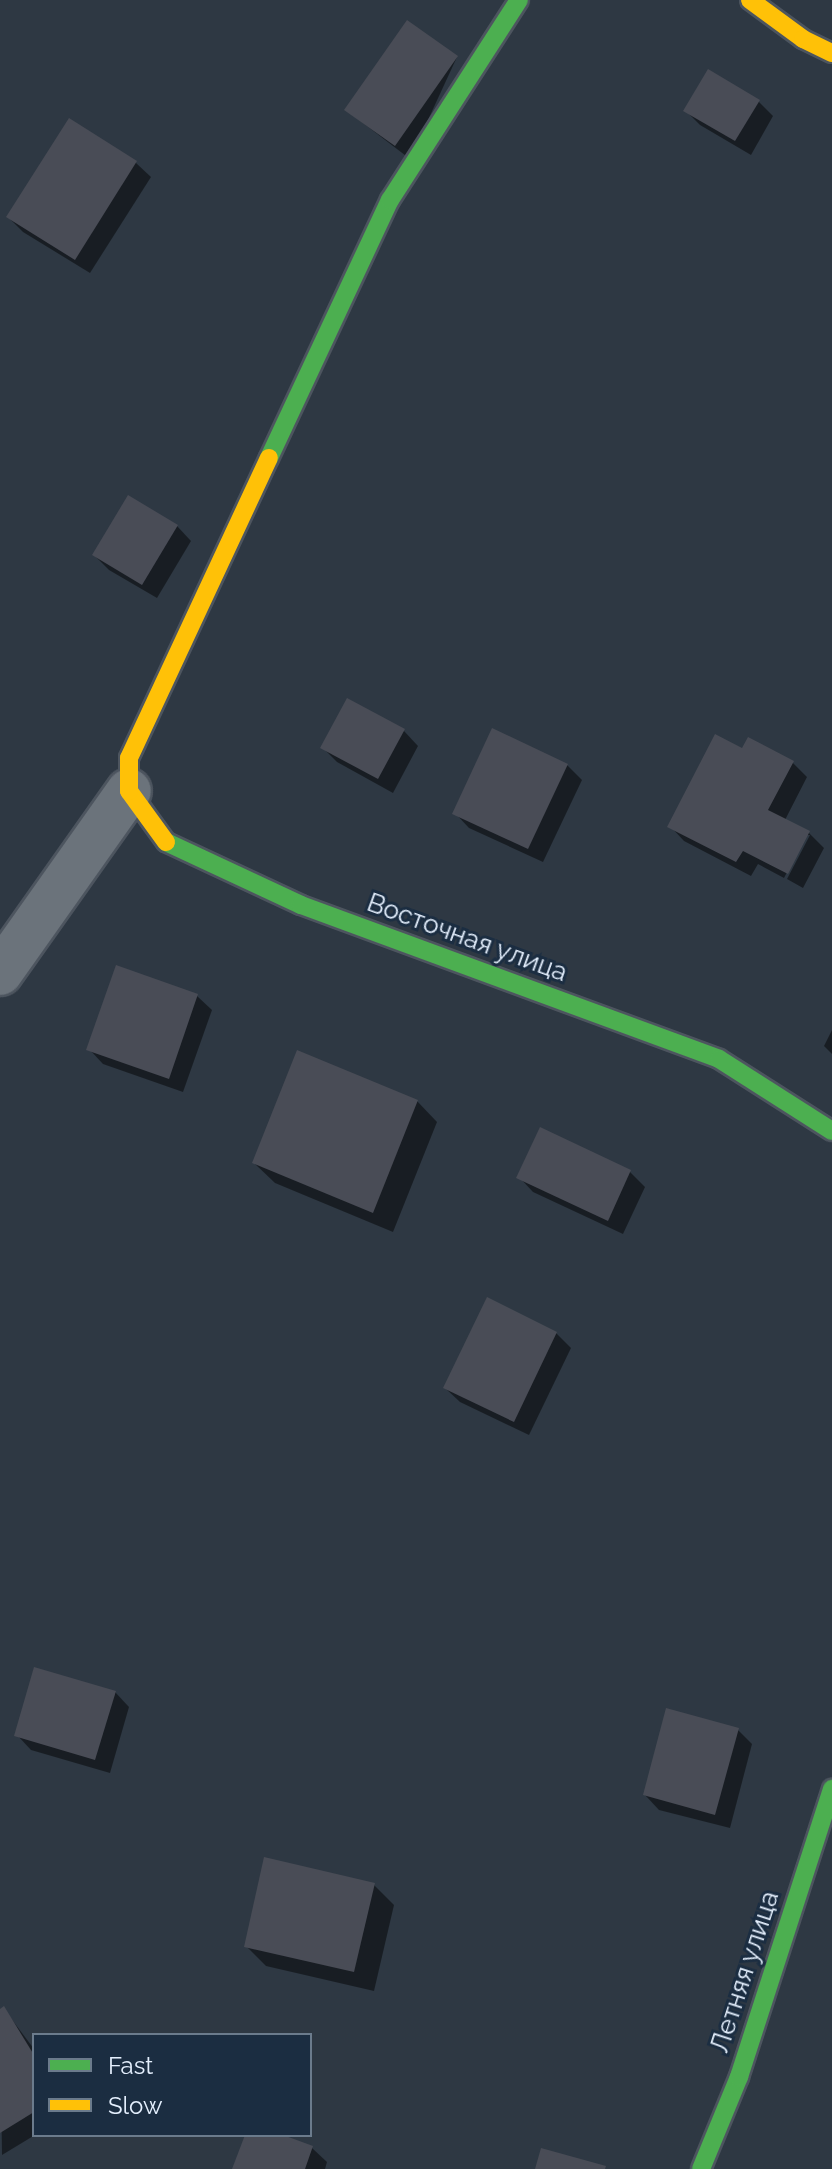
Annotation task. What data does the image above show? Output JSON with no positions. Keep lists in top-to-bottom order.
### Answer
{
  "streets": {
    "street": ["Восточная улица", "Летняя улица"]
  },
  "legend": ["Fast", "Slow"]
}
